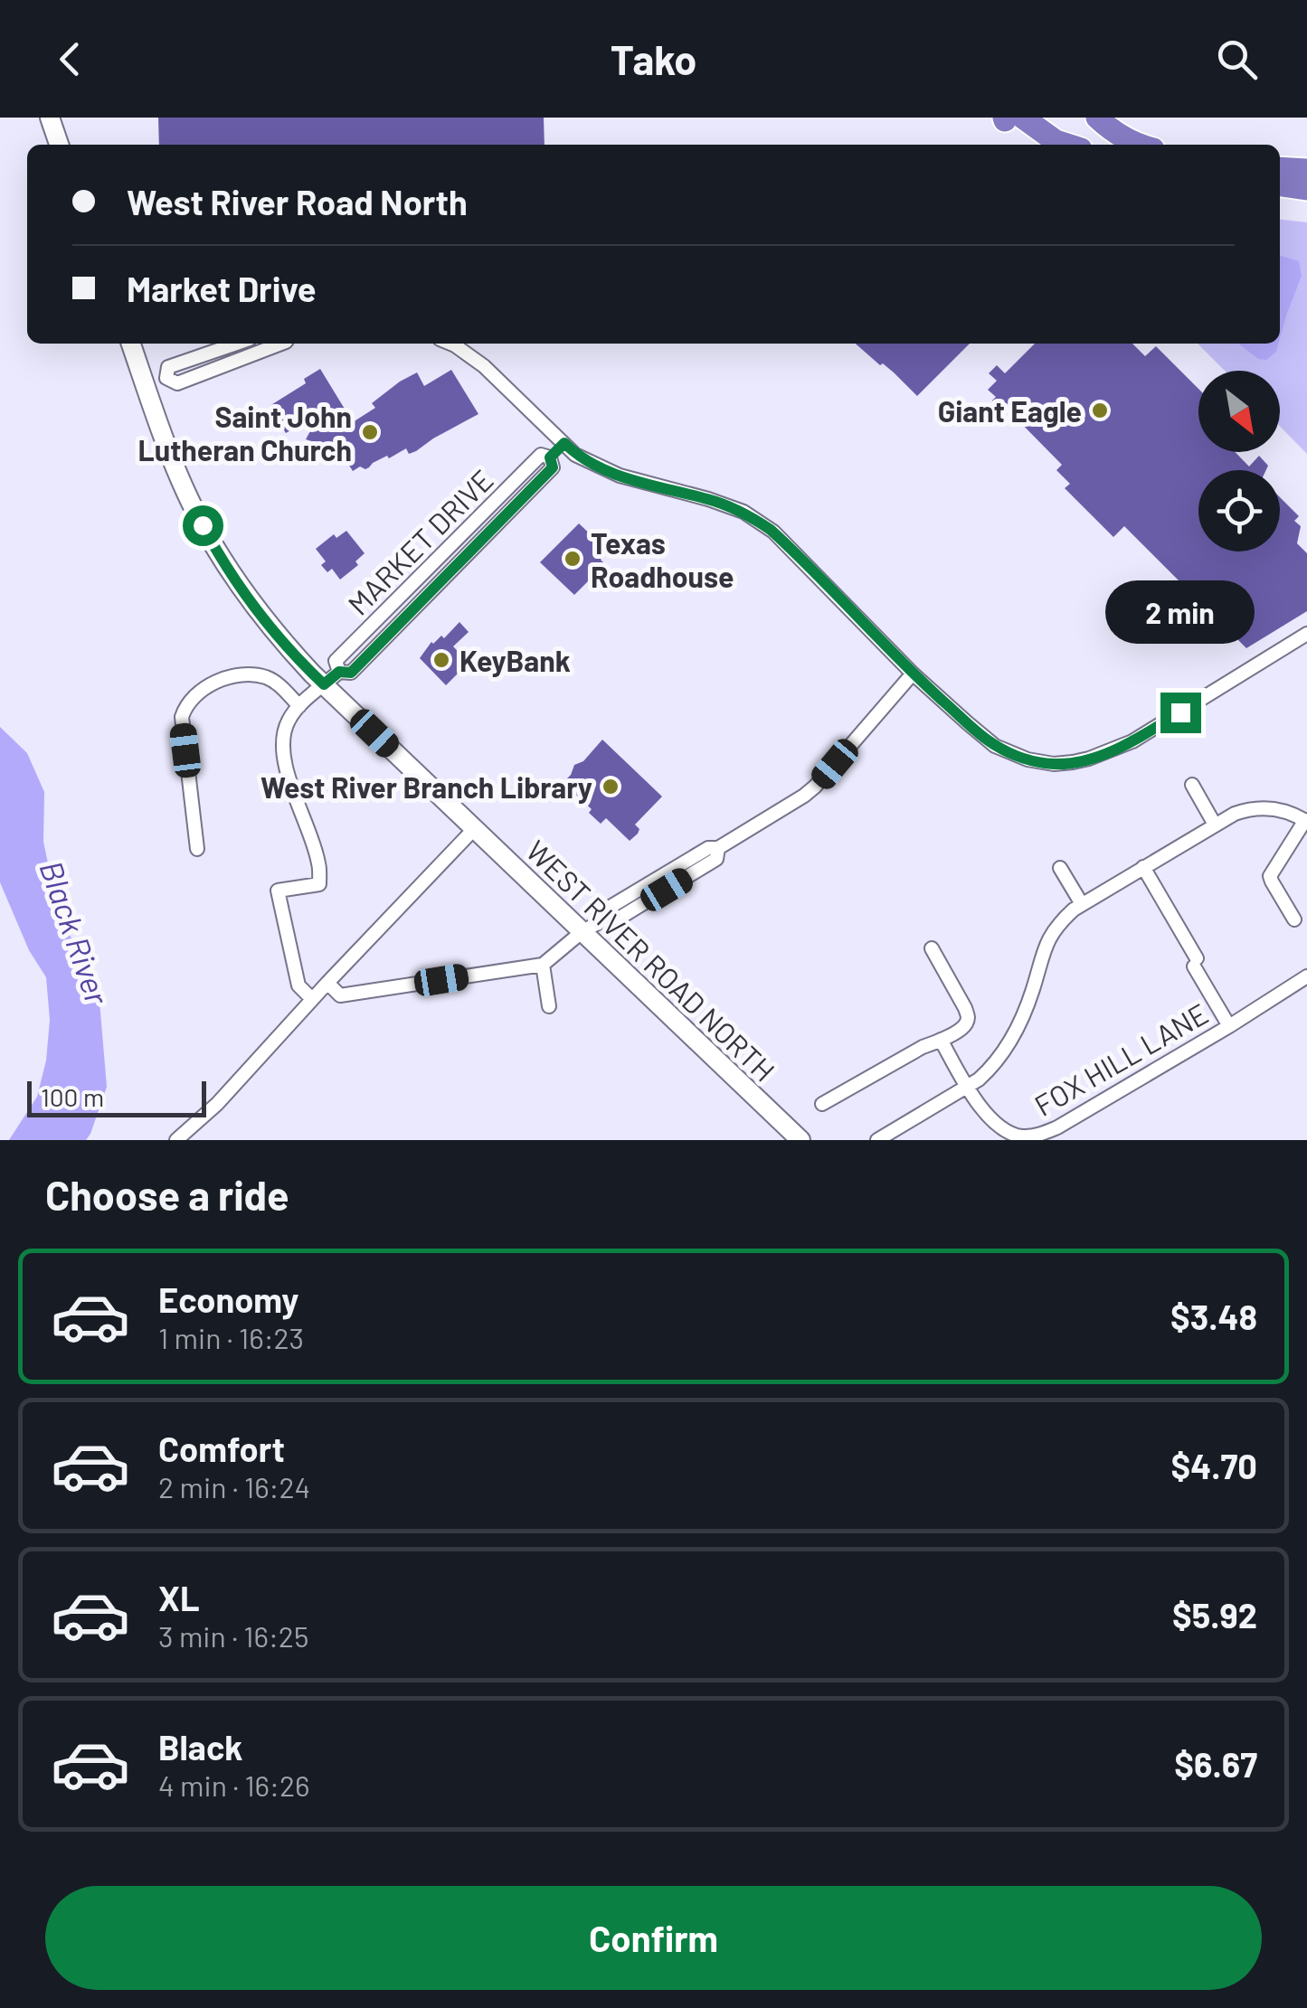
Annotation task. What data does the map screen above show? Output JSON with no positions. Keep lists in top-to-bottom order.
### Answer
{
  "streets": {
    "street": ["MARKET DRIVE", "WEST RIVER ROAD NORTH", "FOX HILL LANE"]
  },
  "crossings": [
    ["MARKET DRIVE", "WEST RIVER ROAD NORTH"]
  ],
  "water": ["Black River"],
  "places": [
    "Giant Eagle",
    "Saint John Lutheran Church",
    "Texas Roadhouse",
    "KeyBank",
    "West River Branch Library"
  ],
  "scale_bar": "100 m",
  "north": "bottom right",
  "page": {
    "header": "Tako",
    "banner": ["West River Road North", "Market Drive"],
    "bubble": "2 min",
    "scale": "100 m",
    "heading": "Choose a ride",
    "list": [
      {
        "name": "Economy",
        "note": "1 min · 16:23",
        "value": "$3.48"
      },
      {
        "name": "Comfort",
        "note": "2 min · 16:24",
        "value": "$4.70"
      },
      {
        "name": "XL",
        "note": "3 min · 16:25",
        "value": "$5.92"
      },
      {
        "name": "Black",
        "note": "4 min · 16:26",
        "value": "$6.67"
      }
    ],
    "buttons": "Confirm"
  }
}
